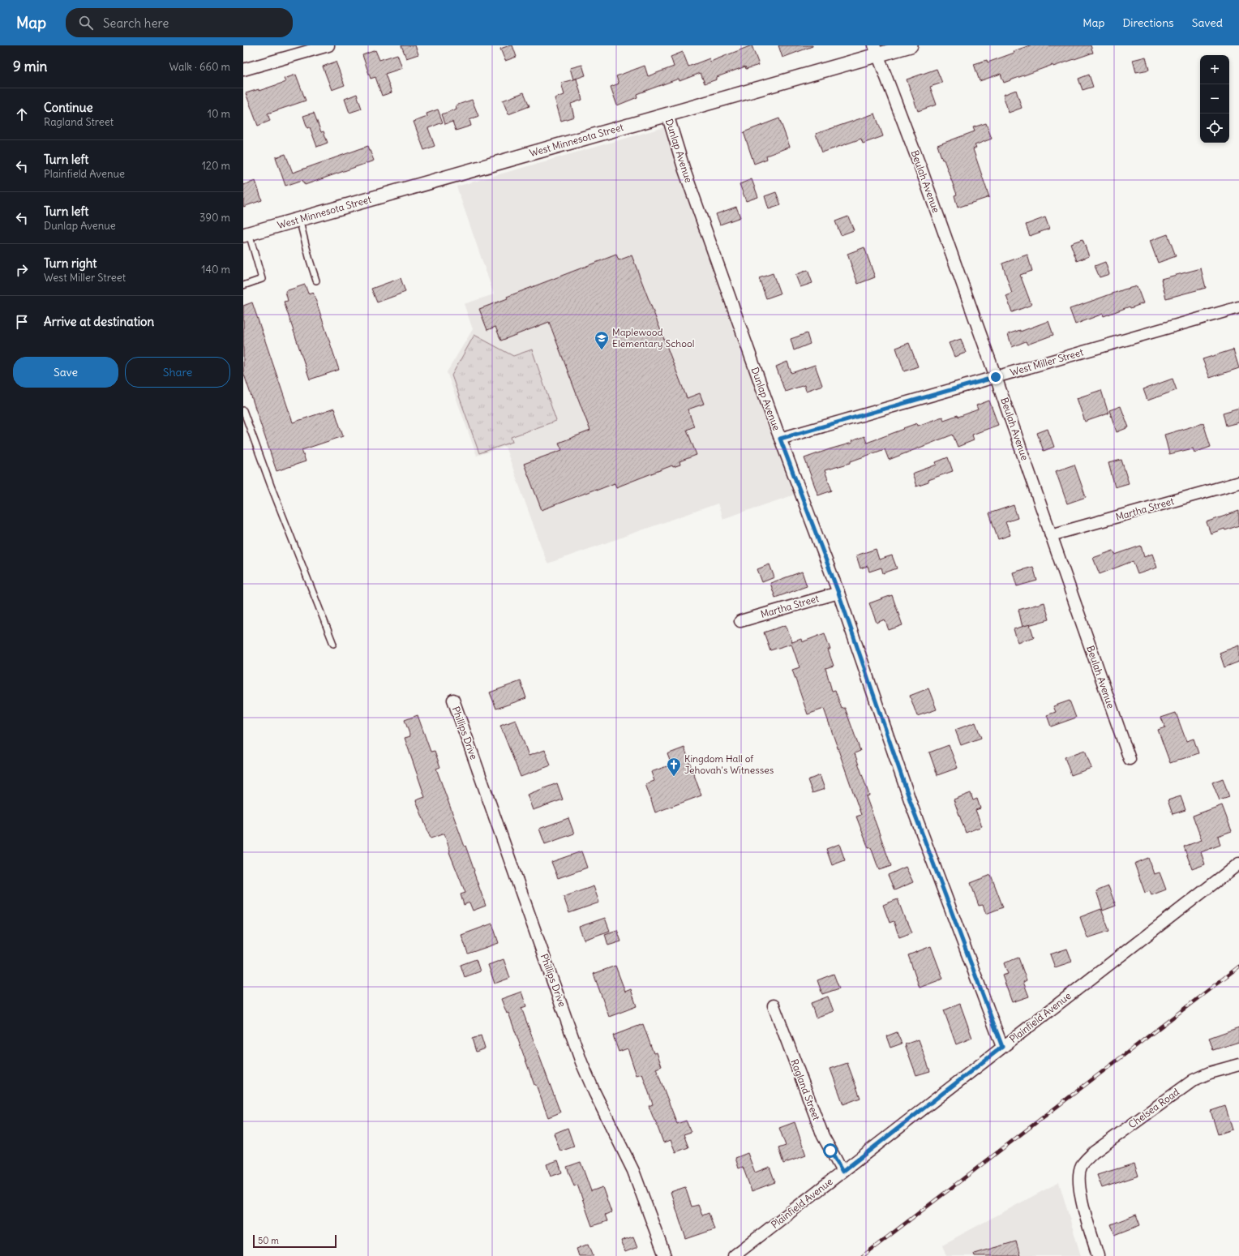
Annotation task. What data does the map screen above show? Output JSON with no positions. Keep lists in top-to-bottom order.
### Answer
{
  "streets": {
    "street": [
      "West Minnesota Street",
      "Dunlap Avenue",
      "Beulah Avenue",
      "West Miller Street",
      "Martha Street",
      "Phillips Drive",
      "Plainfield Avenue",
      "Ragland Street",
      "Chelsea Road"
    ]
  },
  "crossings": [
    ["West Minnesota Street", "Dunlap Avenue"],
    ["West Minnesota Street", "Beulah Avenue"],
    ["Dunlap Avenue", "West Miller Street"],
    ["Dunlap Avenue", "Martha Street"],
    ["Dunlap Avenue", "Plainfield Avenue"],
    ["Beulah Avenue", "West Miller Street"],
    ["Beulah Avenue", "Martha Street"],
    ["Plainfield Avenue", "Ragland Street"]
  ],
  "places": {
    "school or university": ["Maplewood Elementary School"],
    "church": ["Kingdom Hall of Jehovah's Witnesses"]
  },
  "scale_bar": "50 m",
  "page": {
    "header": "Map",
    "search": "Search here",
    "nav": ["Map", "Directions", "Saved"],
    "heading": ["9 min", "Walk · 660 m"],
    "map_buttons": ["+", "−"],
    "list": [
      ["Continue", "Ragland Street", "10 m"],
      ["Turn left", "Plainfield Avenue", "120 m"],
      ["Turn left", "Dunlap Avenue", "390 m"],
      ["Turn right", "West Miller Street", "140 m"],
      "Arrive at destination"
    ],
    "buttons": ["Save", "Share"],
    "scale": "50 m"
  }
}
